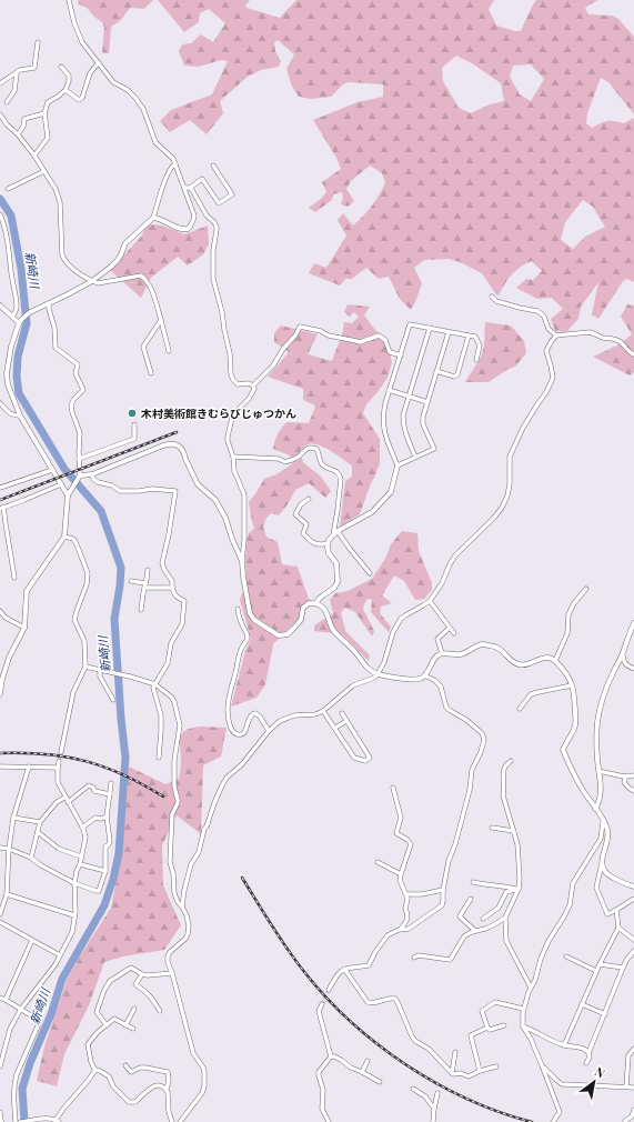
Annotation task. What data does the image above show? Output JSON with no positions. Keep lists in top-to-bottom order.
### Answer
{
  "water": ["新崎川"],
  "places": ["木村美術館きむらびじゅつかん"],
  "north": "top right"
}
